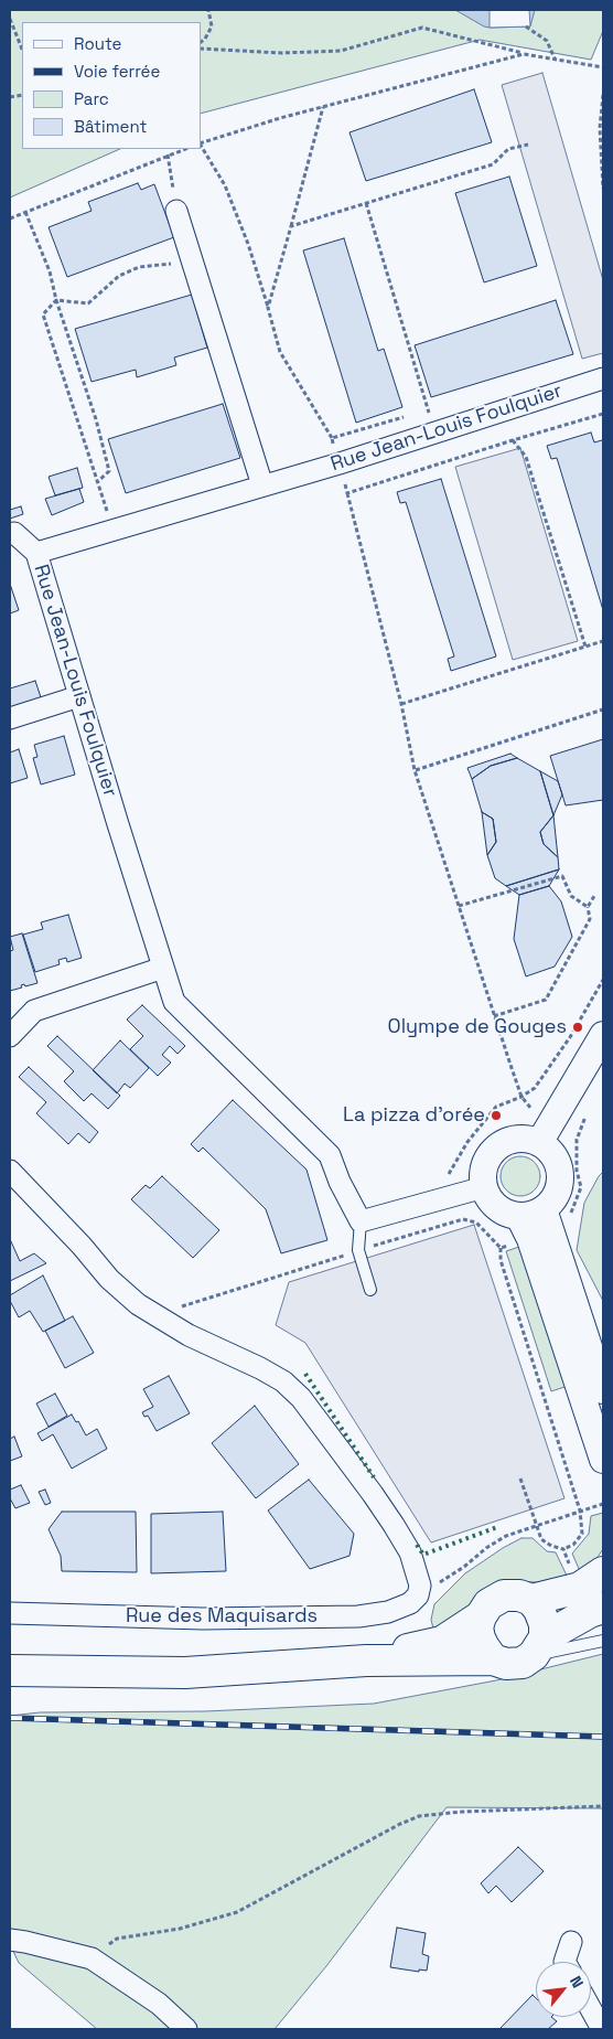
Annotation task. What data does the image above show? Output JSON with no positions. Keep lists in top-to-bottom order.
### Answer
{
  "streets": {
    "street": ["Rue Jean-Louis Foulquier", "Rue des Maquisards"]
  },
  "places": ["Olympe de Gouges", "La pizza d'orée"],
  "legend": [
    "Route",
    "Voie ferrée",
    "Parc",
    "Bâtiment"
  ],
  "north": "top right"
}
